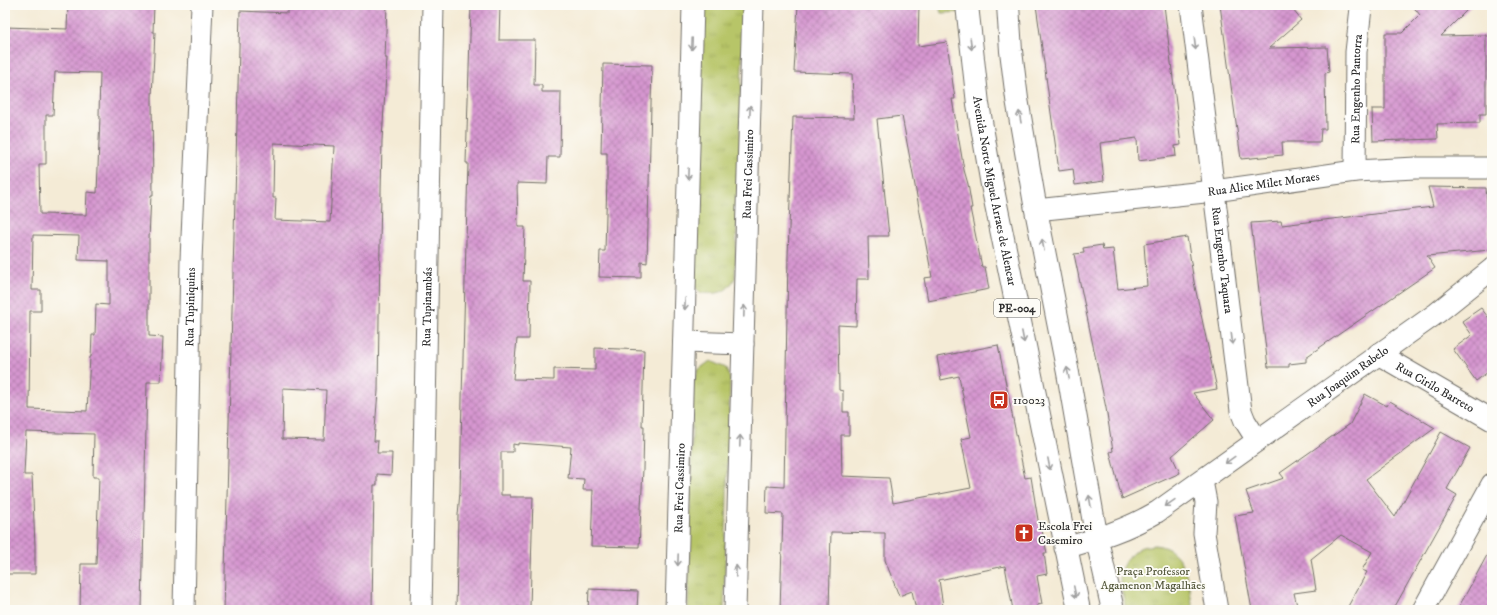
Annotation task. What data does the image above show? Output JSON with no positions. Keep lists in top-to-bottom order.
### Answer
{
  "streets": {
    "main road": ["Avenida Norte Miguel Arraes de Alencar", "PE-004"],
    "street": [
      "Rua Engenho Pantorra",
      "Rua Frei Cassimiro",
      "Rua Alice Milet Moraes",
      "Rua Engenho Taquara",
      "Rua Tupiniquins",
      "Rua Tupinambás",
      "Rua Joaquim Rabelo",
      "Rua Cirilo Barreto"
    ]
  },
  "crossings": [
    ["Rua Engenho Pantorra", "Rua Alice Milet Moraes"],
    ["Rua Alice Milet Moraes", "Rua Engenho Taquara"],
    ["Rua Alice Milet Moraes", "PE-004"],
    ["Avenida Norte Miguel Arraes de Alencar", "Rua Joaquim Rabelo"],
    ["Rua Engenho Taquara", "Rua Joaquim Rabelo"],
    ["PE-004", "Rua Joaquim Rabelo"],
    ["Rua Joaquim Rabelo", "Rua Cirilo Barreto"]
  ],
  "one_way": ["Rua Engenho Taquara", "Rua Joaquim Rabelo"],
  "parks": ["Praça Professor Agamenon Magalhães"],
  "places": {
    "bus stop": ["110023"],
    "church": ["Escola Frei Casemiro"]
  }
}
